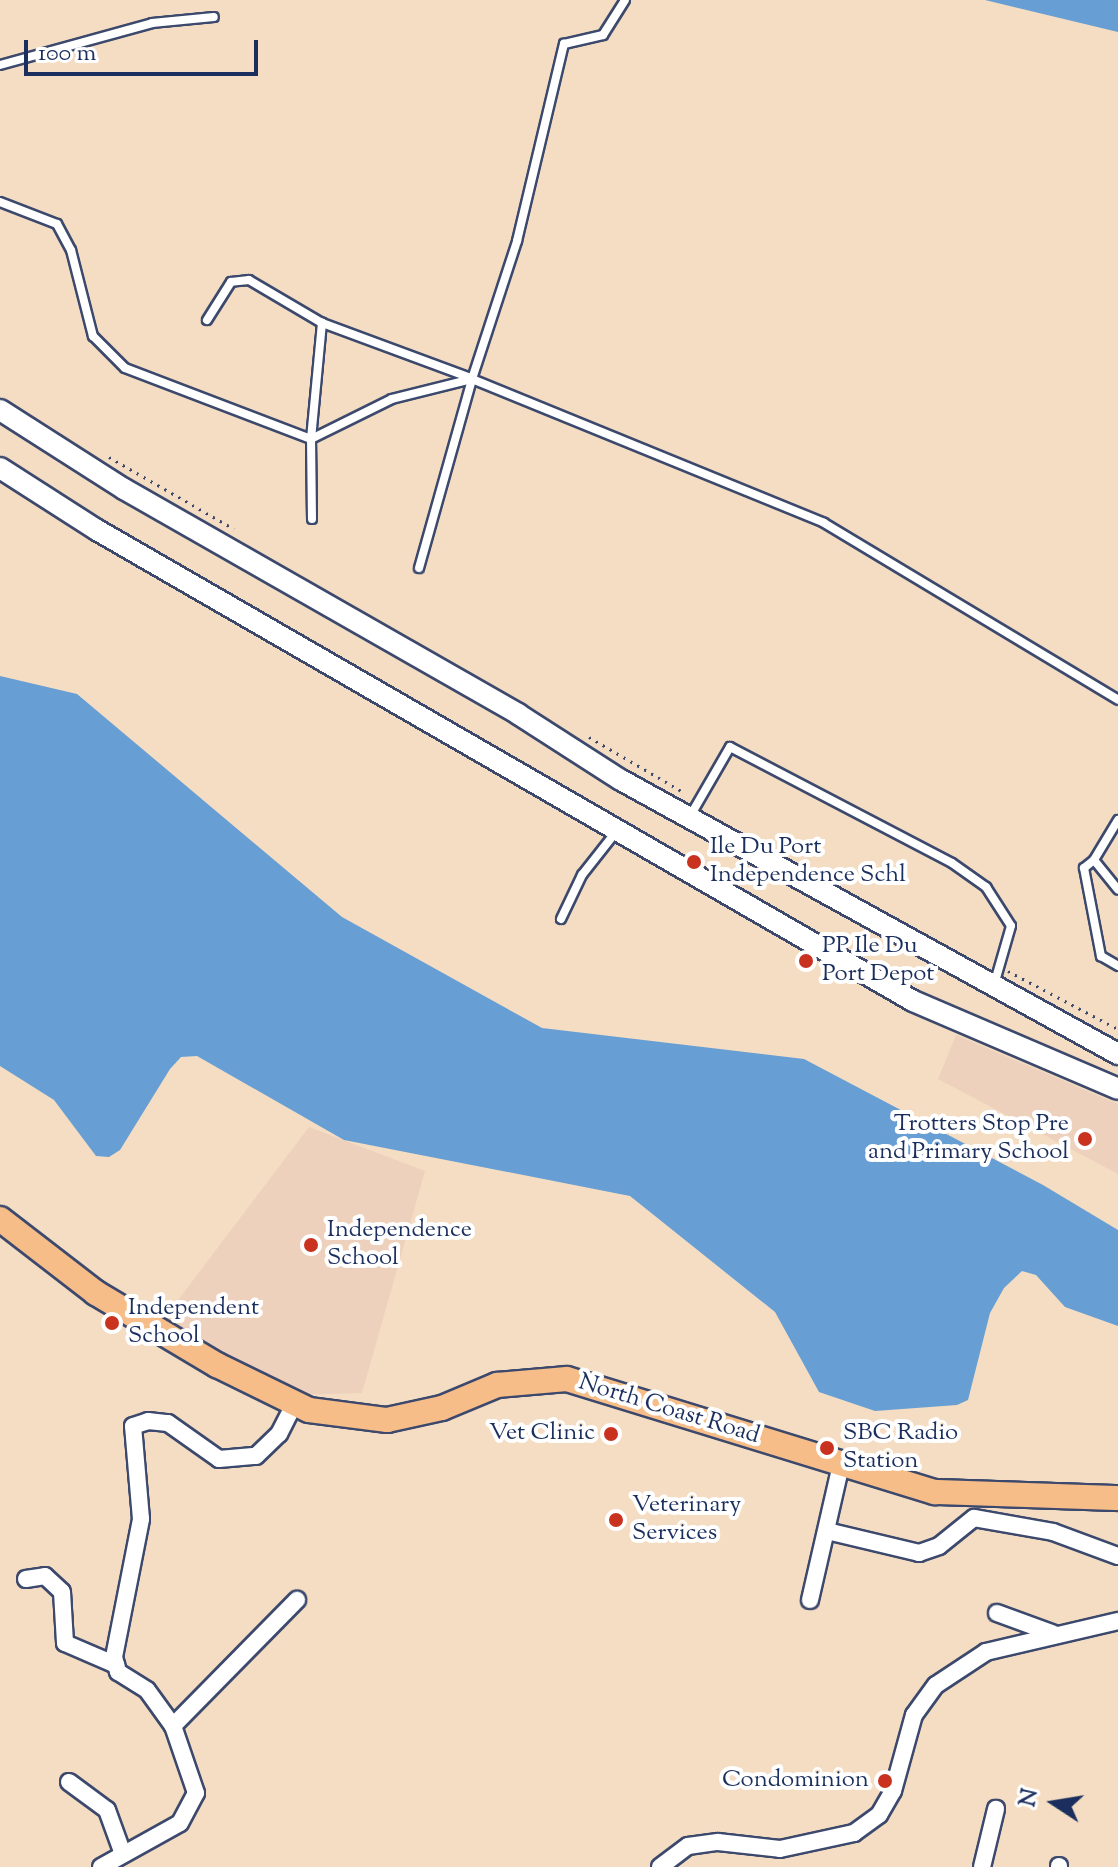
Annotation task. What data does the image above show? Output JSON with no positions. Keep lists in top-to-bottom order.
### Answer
{
  "streets": {
    "main road": ["North Coast Road"]
  },
  "places": [
    "Ile Du Port Independence Schl",
    "PP Ile Du Port Depot",
    "Trotters Stop Pre and Primary School",
    "Independence School",
    "Independent School",
    "Vet Clinic",
    "SBC Radio Station",
    "Veterinary Services",
    "Condominion"
  ],
  "scale_bar": "100 m",
  "north": "left"
}
